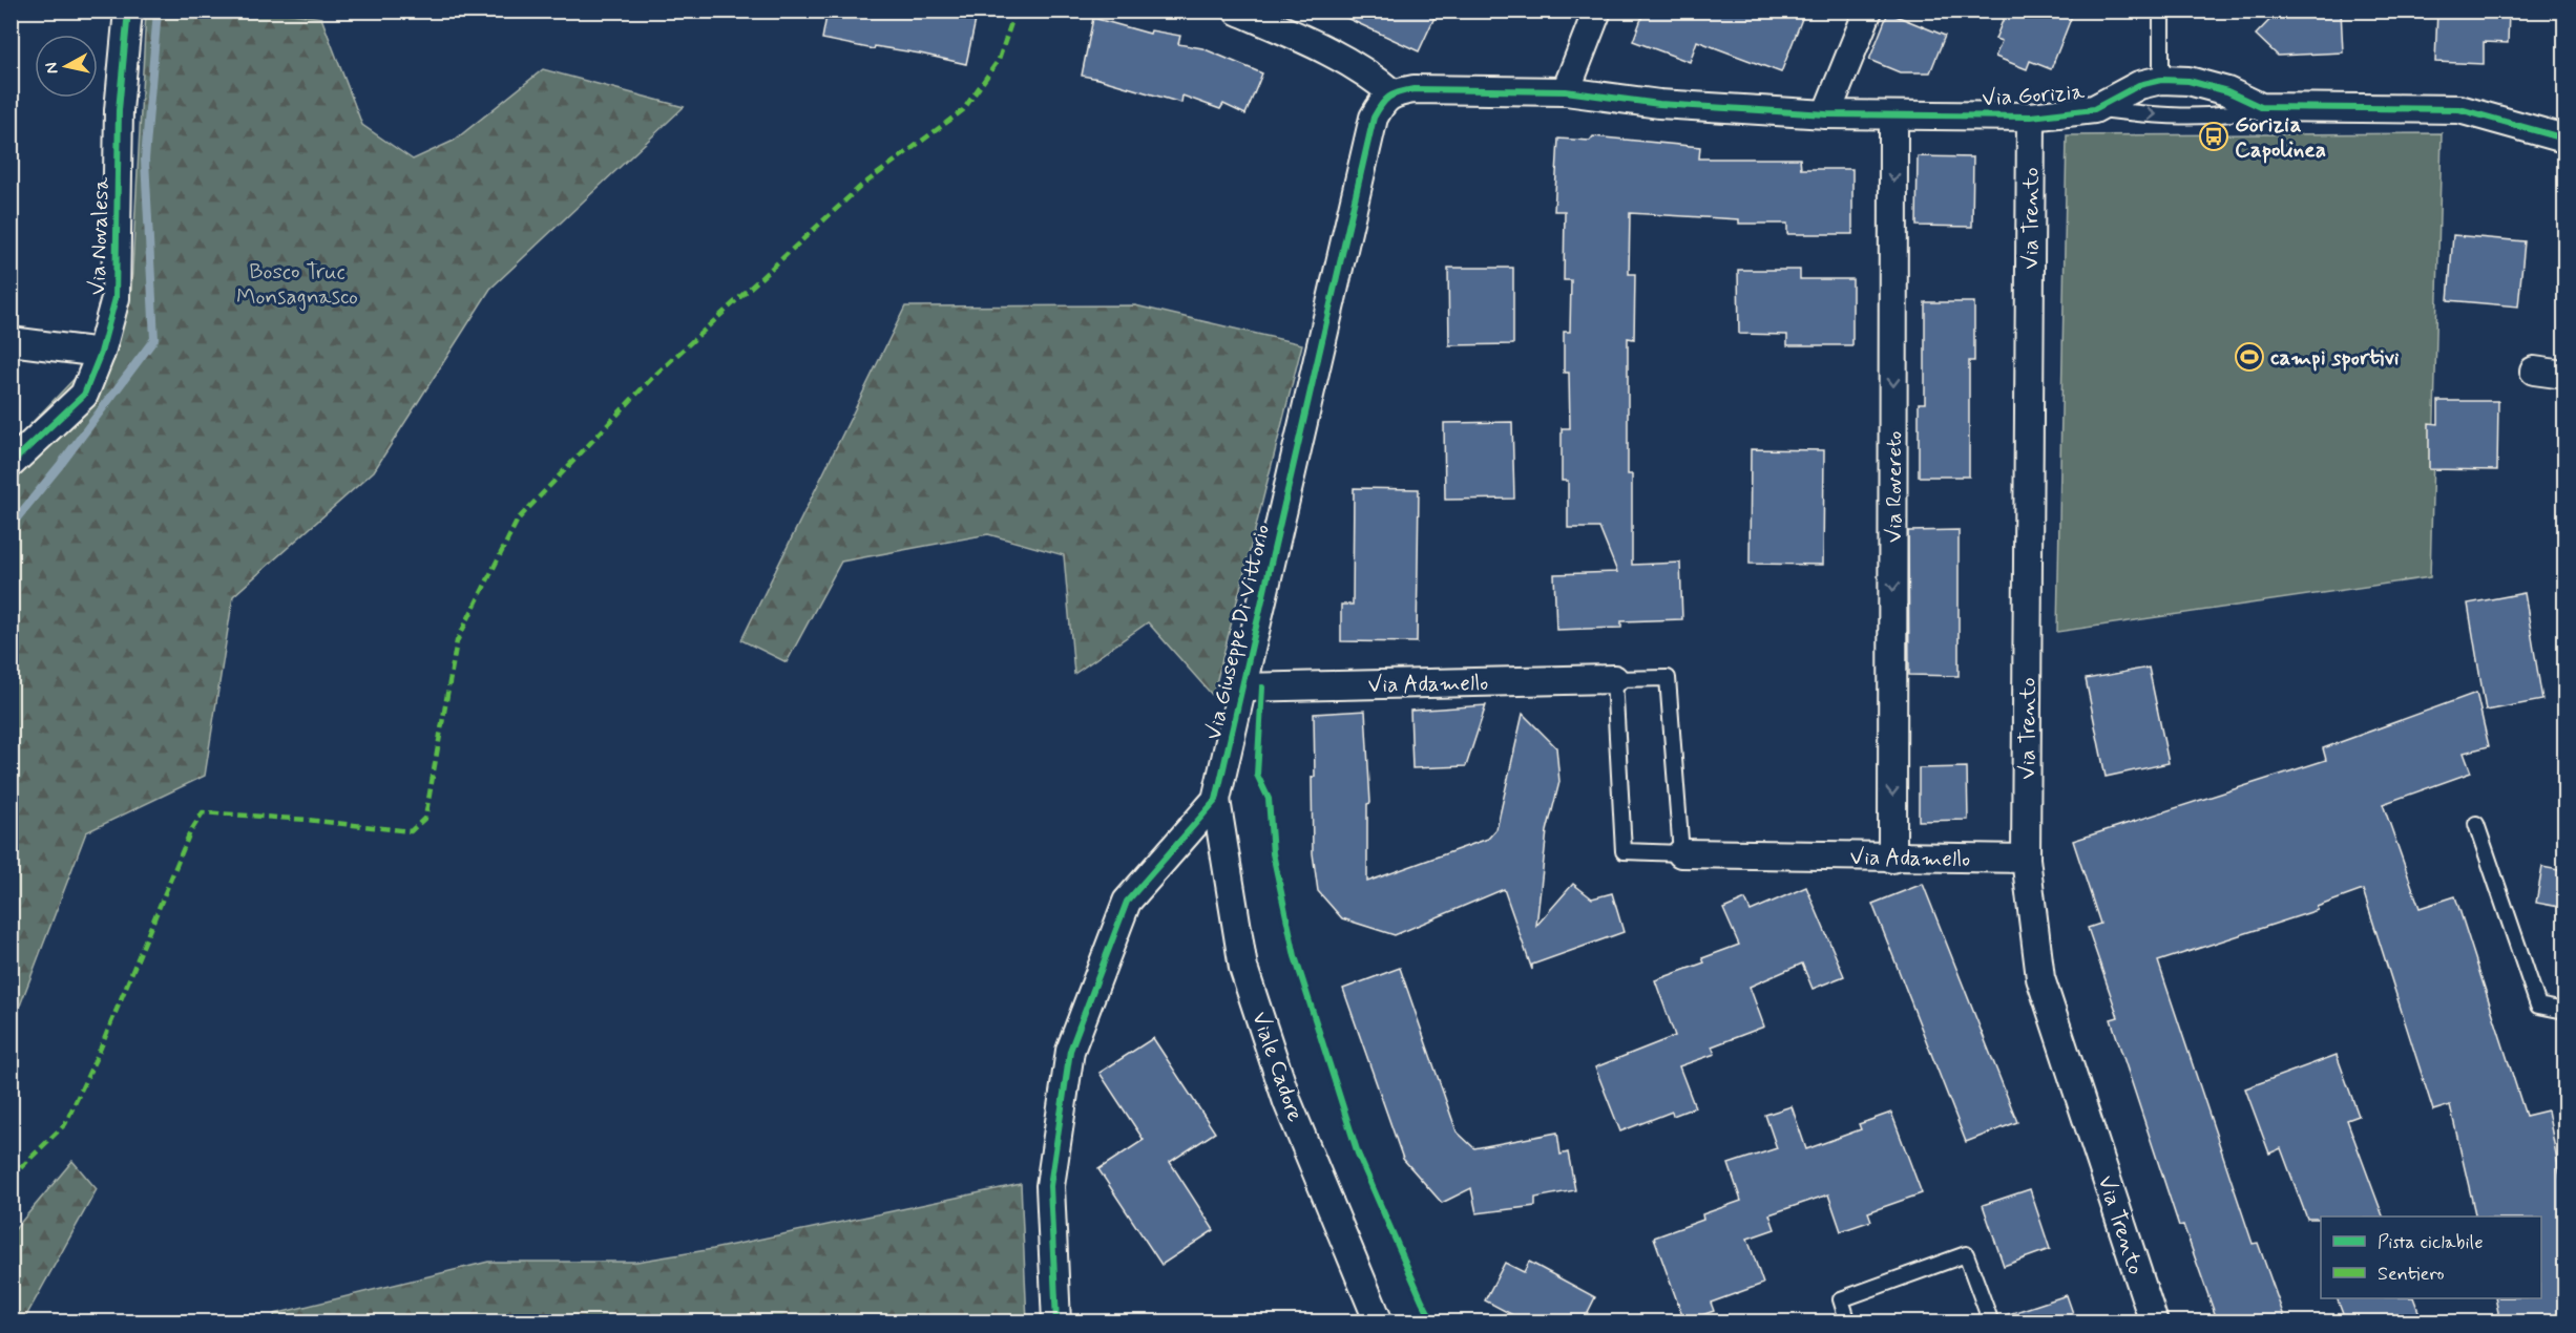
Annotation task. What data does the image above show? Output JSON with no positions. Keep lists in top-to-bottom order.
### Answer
{
  "streets": {
    "street": [
      "Via Gorizia",
      "Via Trento",
      "Via Novalesa",
      "Via Rovereto",
      "Via Giuseppe Di Vittorio",
      "Via Adamello",
      "Viale Cadore"
    ]
  },
  "crossings": [
    ["Via Gorizia", "Via Trento"],
    ["Via Gorizia", "Via Rovereto"],
    ["Via Trento", "Via Adamello"],
    ["Via Rovereto", "Via Adamello"],
    ["Via Giuseppe Di Vittorio", "Via Adamello"],
    ["Via Giuseppe Di Vittorio", "Viale Cadore"]
  ],
  "one_way": ["Via Rovereto"],
  "parks": ["Bosco Truc Monsagnasco"],
  "places": {
    "bus stop": ["Gorizia Capolinea"],
    "sports": ["campi sportivi"]
  },
  "legend": ["Pista ciclabile", "Sentiero"],
  "north": "left"
}
